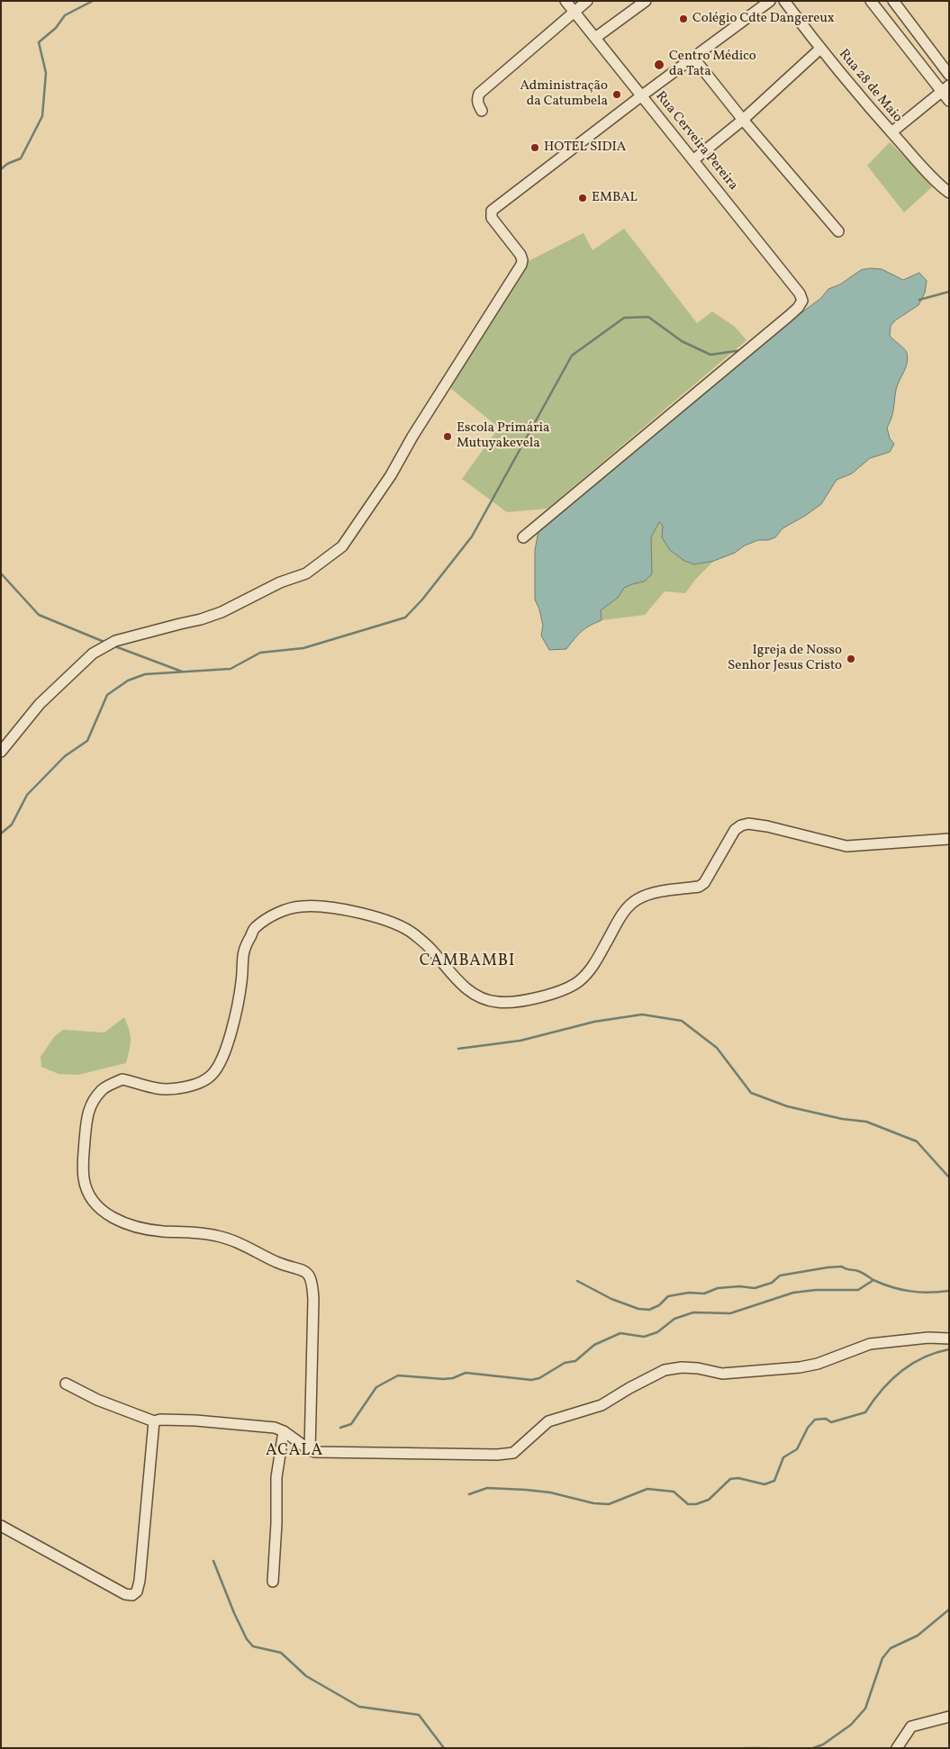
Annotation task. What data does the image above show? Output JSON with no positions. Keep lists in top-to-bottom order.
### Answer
{
  "streets": {
    "street": ["Rua 28 de Maio", "Rua Cerveira Pereira"]
  },
  "districts": ["CAMBAMBI", "ACALA"],
  "places": [
    "Colégio Cdte Dangereux",
    "Centro Médico da Tata",
    "Administração da Catumbela",
    "HOTEL SIDIA",
    "EMBAL",
    "Escola Primária Mutuyakevela",
    "Igreja de Nosso Senhor Jesus Cristo"
  ]
}
